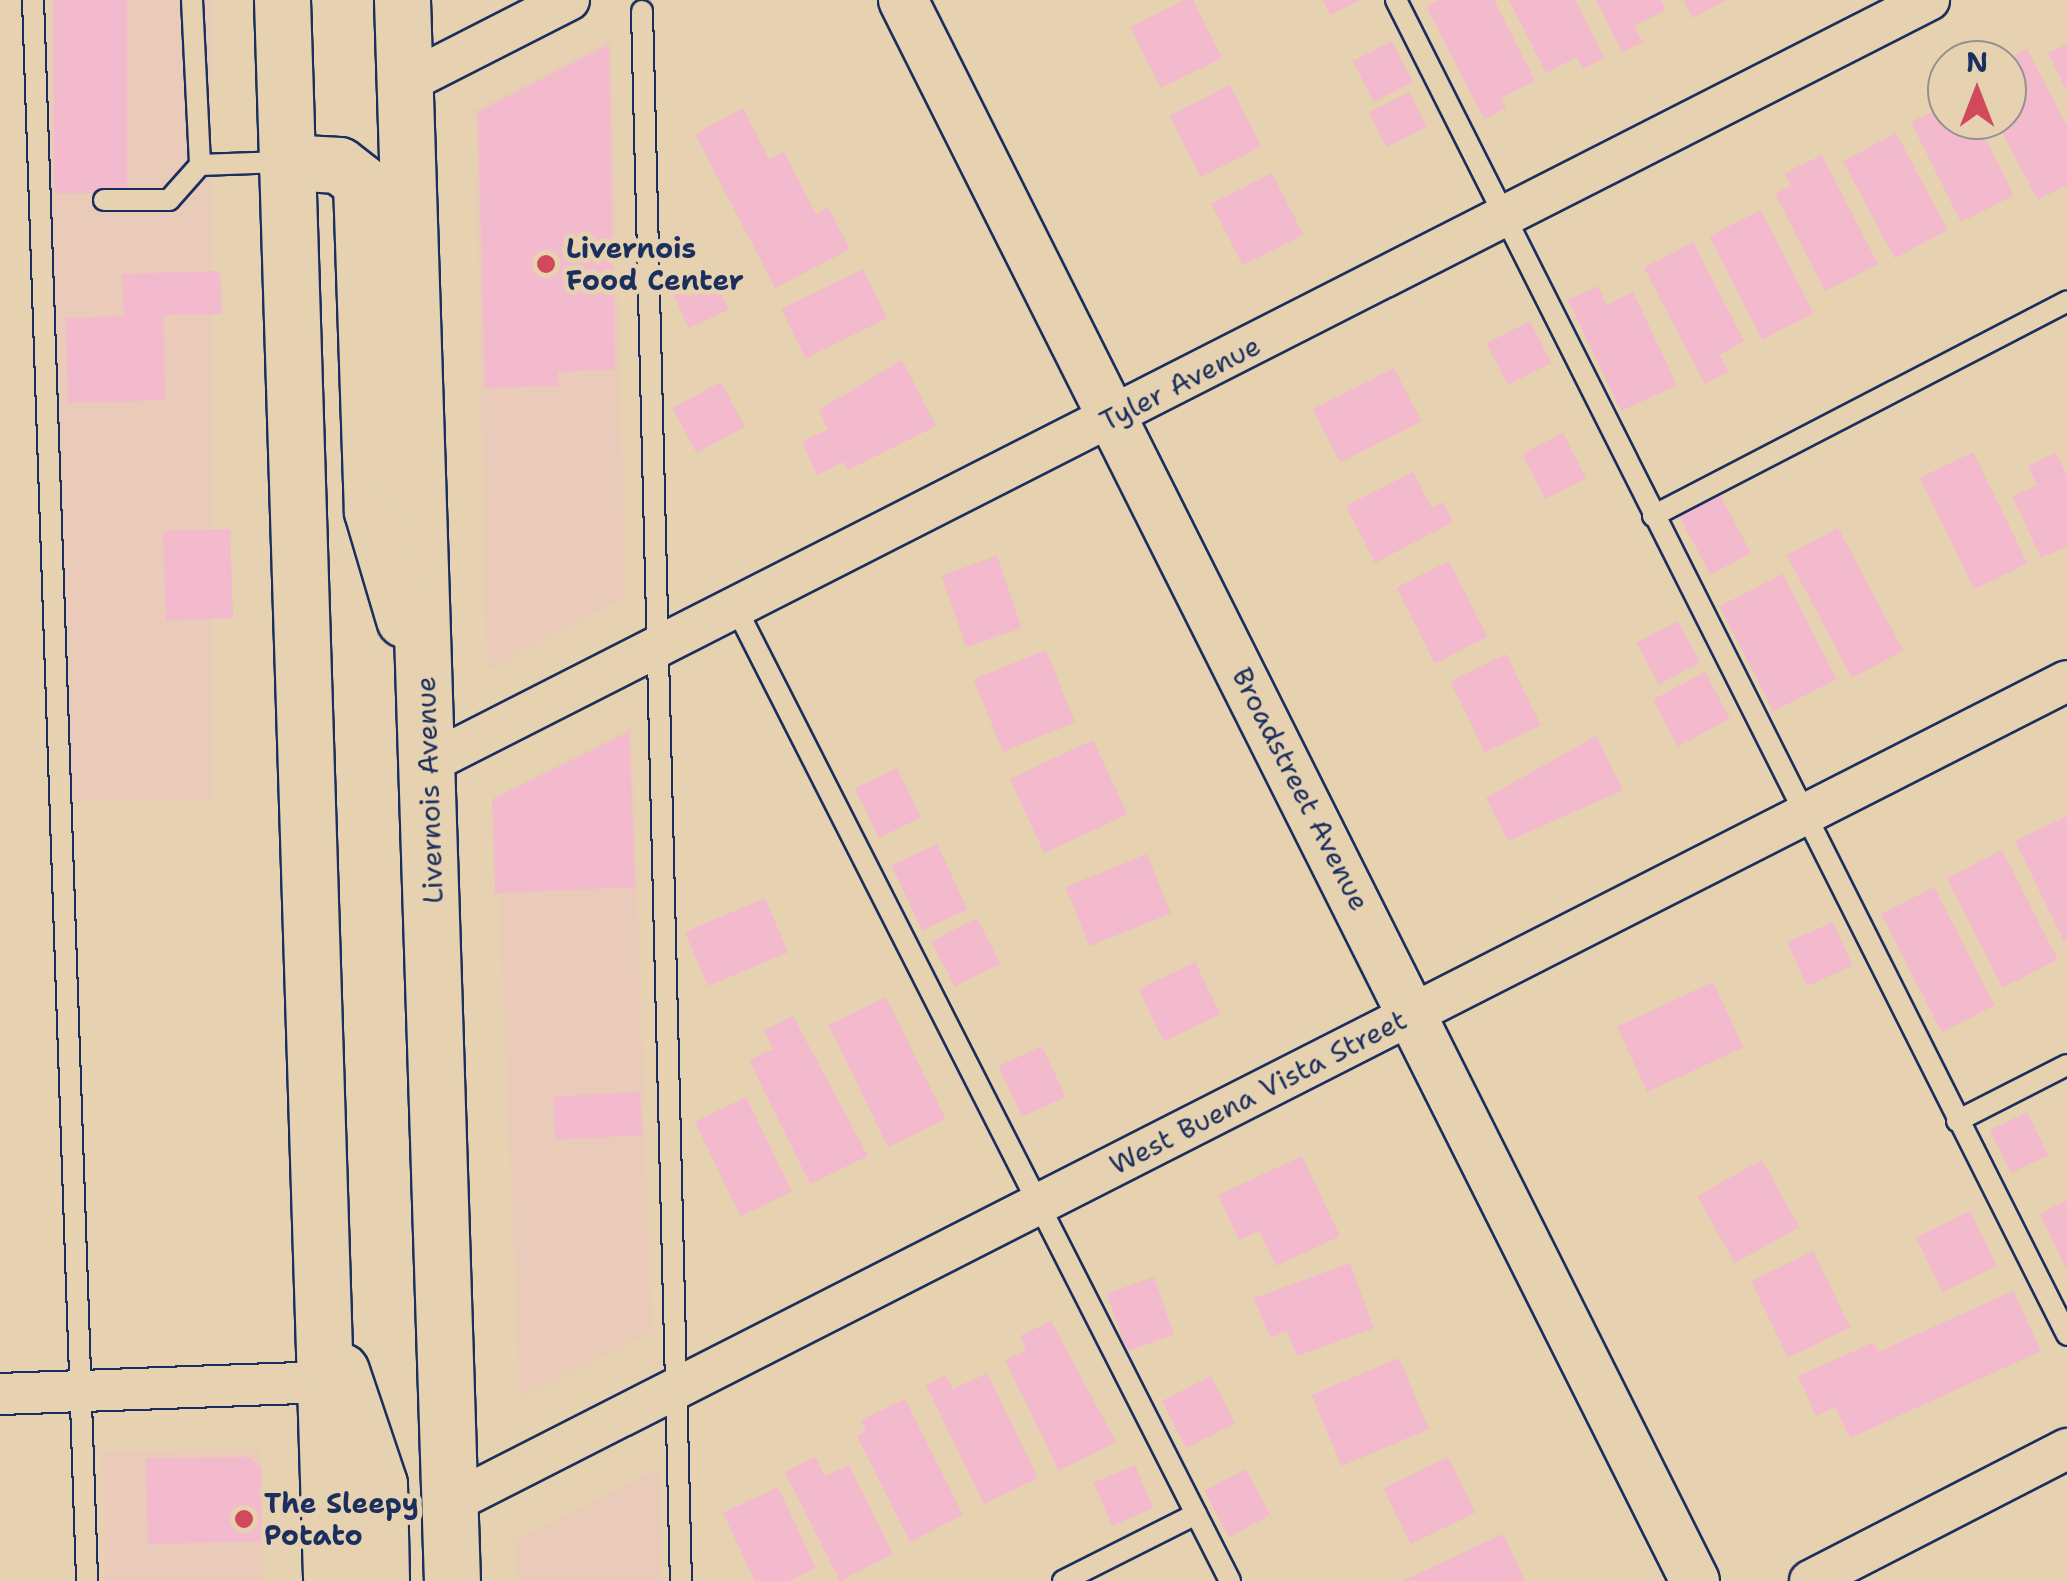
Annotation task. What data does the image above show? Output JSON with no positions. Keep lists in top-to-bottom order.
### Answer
{
  "streets": {
    "main road": ["Livernois Avenue"],
    "street": ["Tyler Avenue", "Broadstreet Avenue", "West Buena Vista Street"]
  },
  "crossings": [
    ["Tyler Avenue", "Broadstreet Avenue"],
    ["Tyler Avenue", "Livernois Avenue"],
    ["Broadstreet Avenue", "West Buena Vista Street"],
    ["Livernois Avenue", "West Buena Vista Street"]
  ],
  "places": ["Livernois Food Center", "The Sleepy Potato"],
  "north": "top"
}
